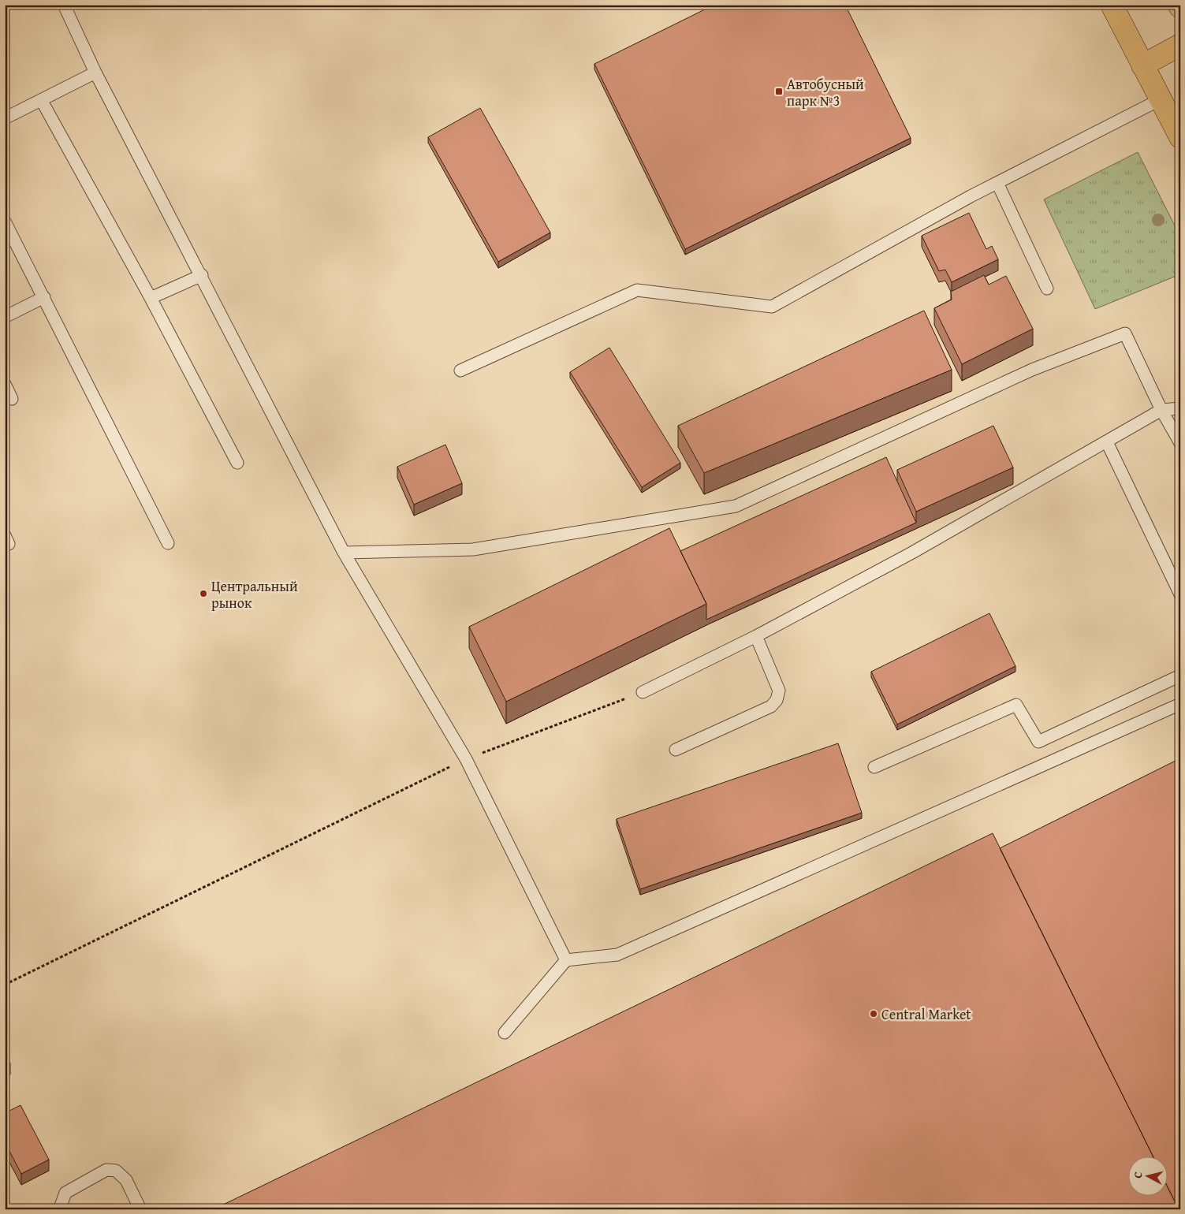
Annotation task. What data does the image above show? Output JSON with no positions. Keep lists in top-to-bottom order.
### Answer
{
  "places": {
    "transit": ["Автобусный парк №3"],
    "other": ["Центральный рынок", "Central Market"]
  },
  "north": "left"
}
